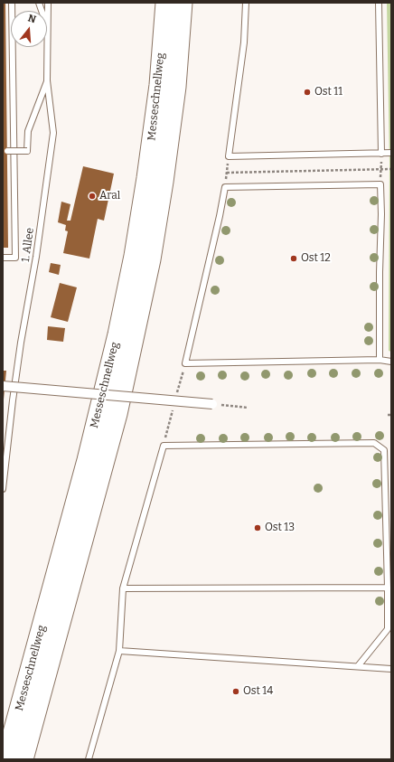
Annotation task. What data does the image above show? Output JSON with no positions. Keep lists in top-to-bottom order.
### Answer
{
  "streets": {
    "highway": ["Messeschnellweg"],
    "lane": ["1. Allee"]
  },
  "places": [
    "Ost 11",
    "Aral",
    "Ost 12",
    "Ost 13",
    "Ost 14"
  ],
  "north": "top"
}
